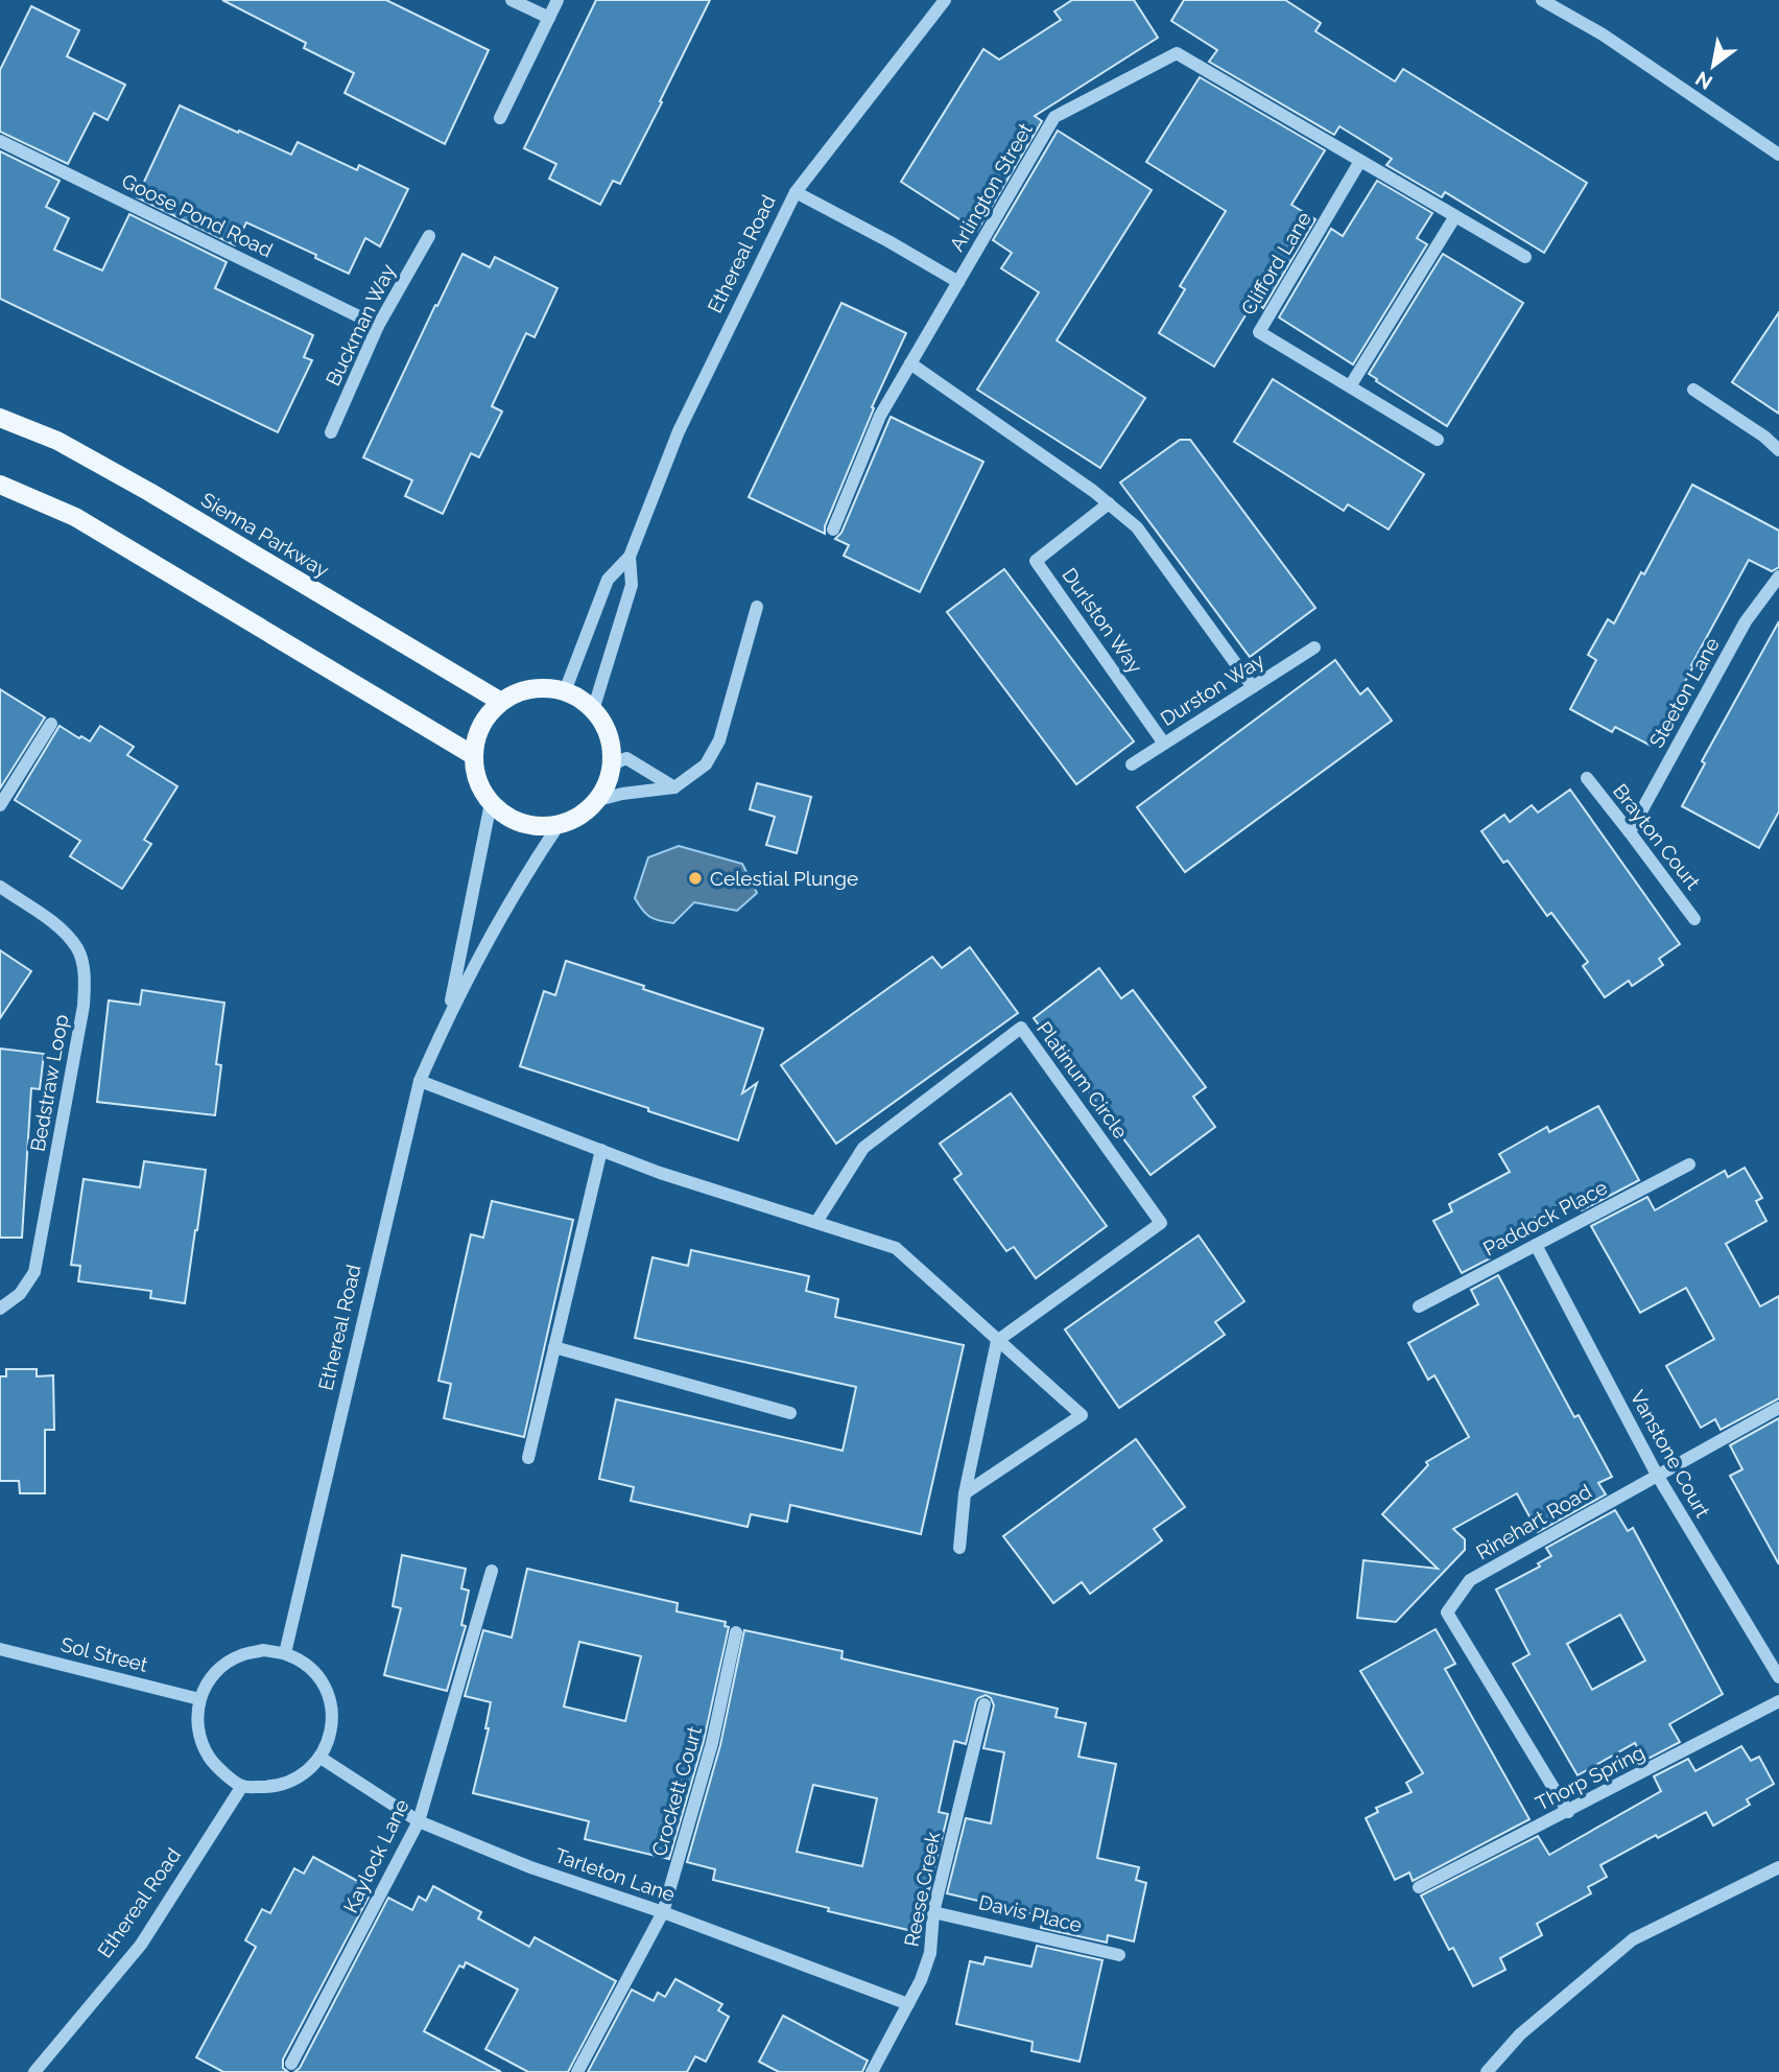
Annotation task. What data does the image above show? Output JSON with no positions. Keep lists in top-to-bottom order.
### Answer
{
  "streets": {
    "main road": ["Ethereal Road", "Sienna Parkway"],
    "street": [
      "Arlington Street",
      "Goose Pond Road",
      "Clifford Lane",
      "Buckman Way",
      "Durlston Way",
      "Durston Way",
      "Steeton Lane",
      "Brayton Court",
      "Platinum Circle",
      "Bedstraw Loop",
      "Paddock Place",
      "Vanstone Court",
      "Rinehart Road",
      "Sol Street",
      "Thorp Spring",
      "Crockett Court",
      "Kaylock Lane",
      "Tarleton Lane",
      "Reese Creek",
      "Davis Place"
    ]
  },
  "crossings": [
    ["Arlington Street", "Ethereal Road"],
    ["Arlington Street", "Clifford Lane"],
    ["Goose Pond Road", "Buckman Way"],
    ["Ethereal Road", "Sienna Parkway"],
    ["Ethereal Road", "Sol Street"],
    ["Ethereal Road", "Tarleton Lane"],
    ["Durlston Way", "Durston Way"],
    ["Steeton Lane", "Brayton Court"],
    ["Paddock Place", "Vanstone Court"],
    ["Vanstone Court", "Rinehart Road"],
    ["Rinehart Road", "Thorp Spring"],
    ["Sol Street", "Tarleton Lane"],
    ["Crockett Court", "Tarleton Lane"],
    ["Kaylock Lane", "Tarleton Lane"],
    ["Tarleton Lane", "Reese Creek"],
    ["Reese Creek", "Davis Place"]
  ],
  "places": ["Celestial Plunge"],
  "north": "bottom left"
}
